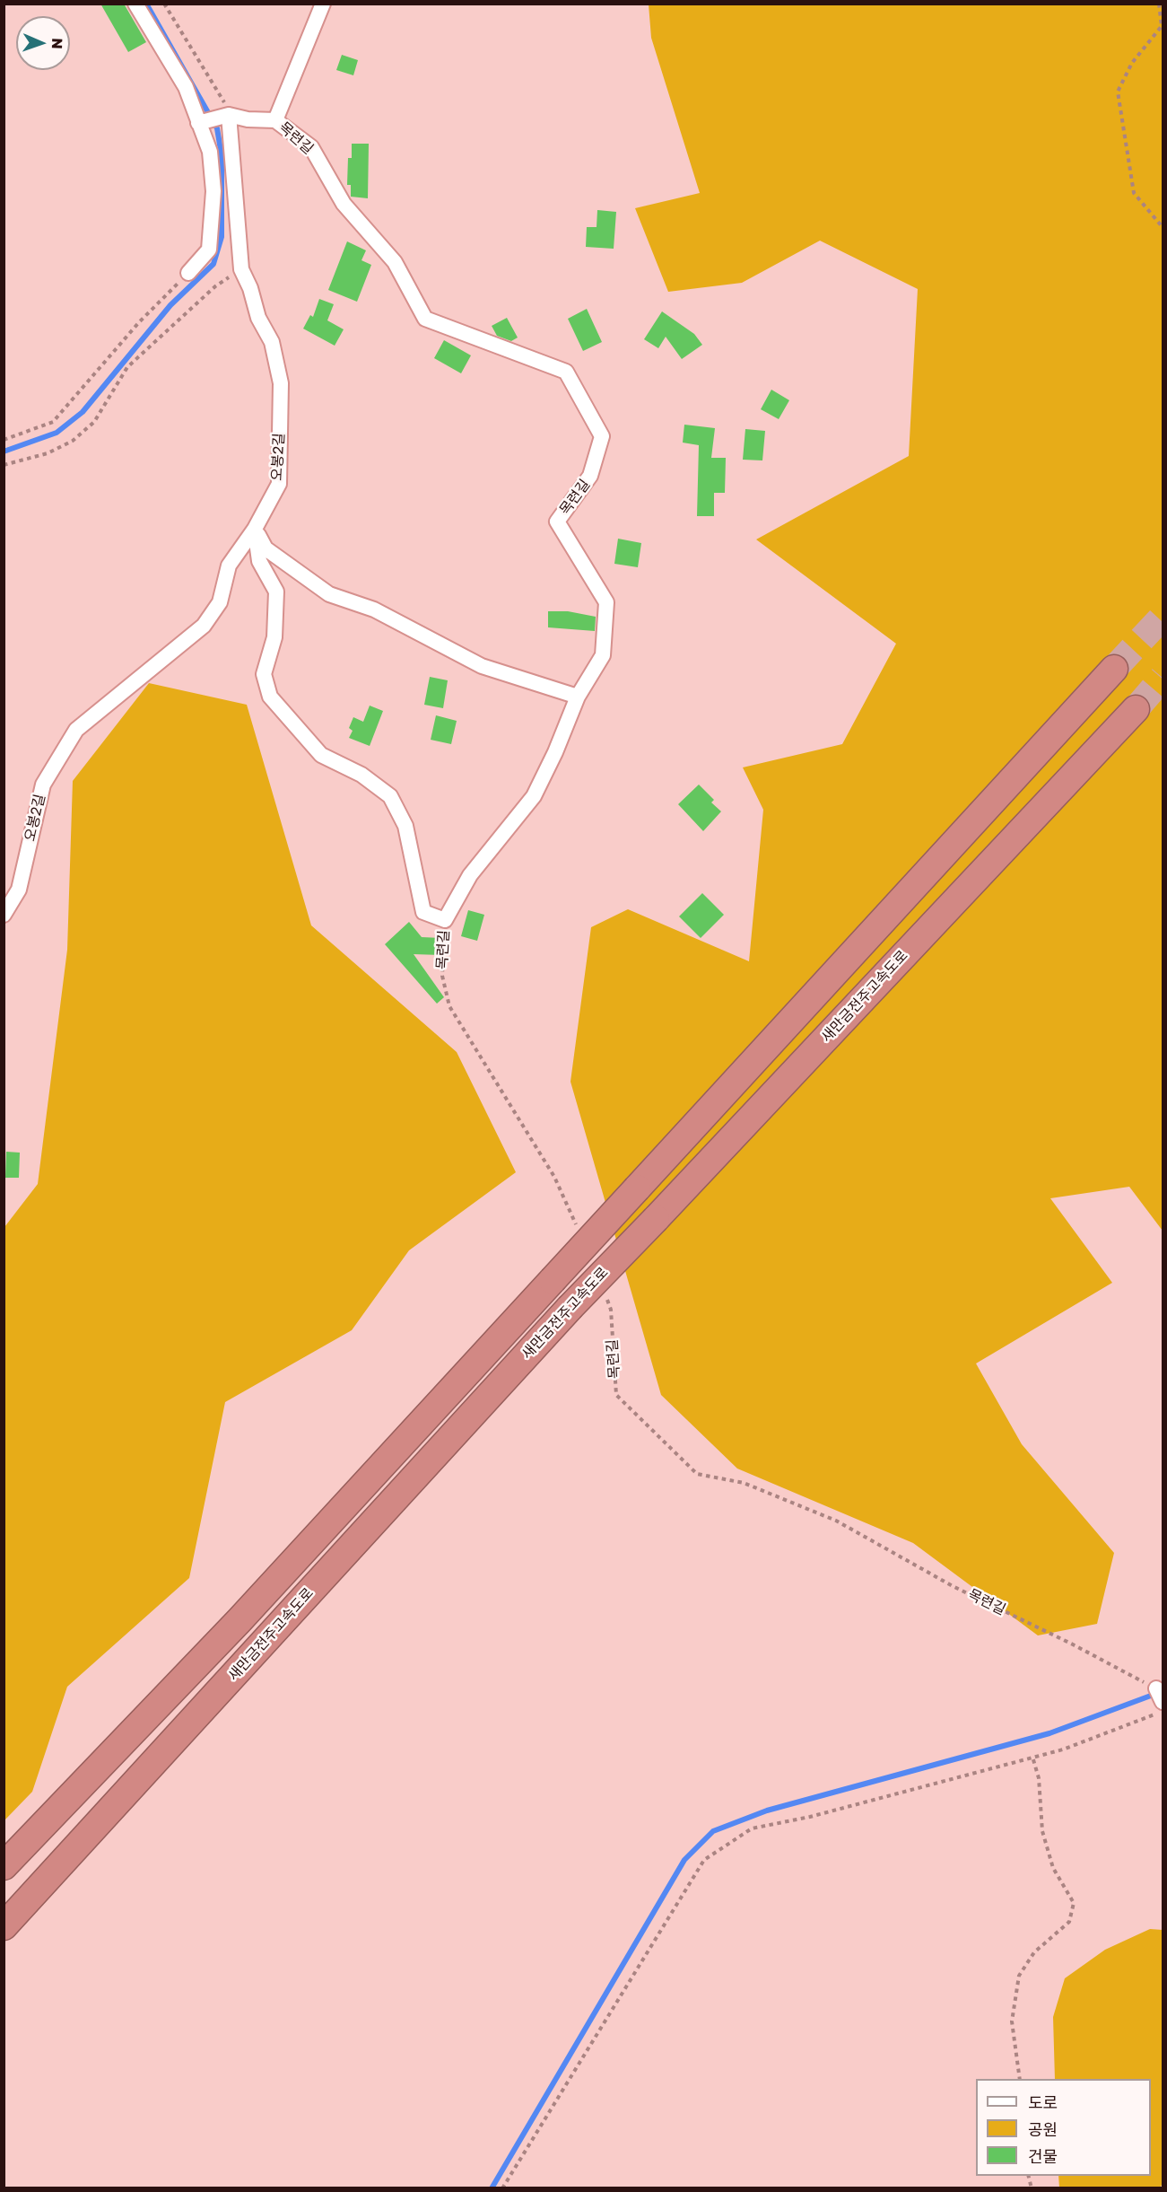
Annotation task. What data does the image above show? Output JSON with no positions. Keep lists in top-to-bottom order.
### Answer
{
  "streets": {
    "highway": ["새만금전주고속도로"],
    "street": ["목련길", "오봉2길"]
  },
  "legend": ["도로", "공원", "건물"],
  "north": "right"
}
